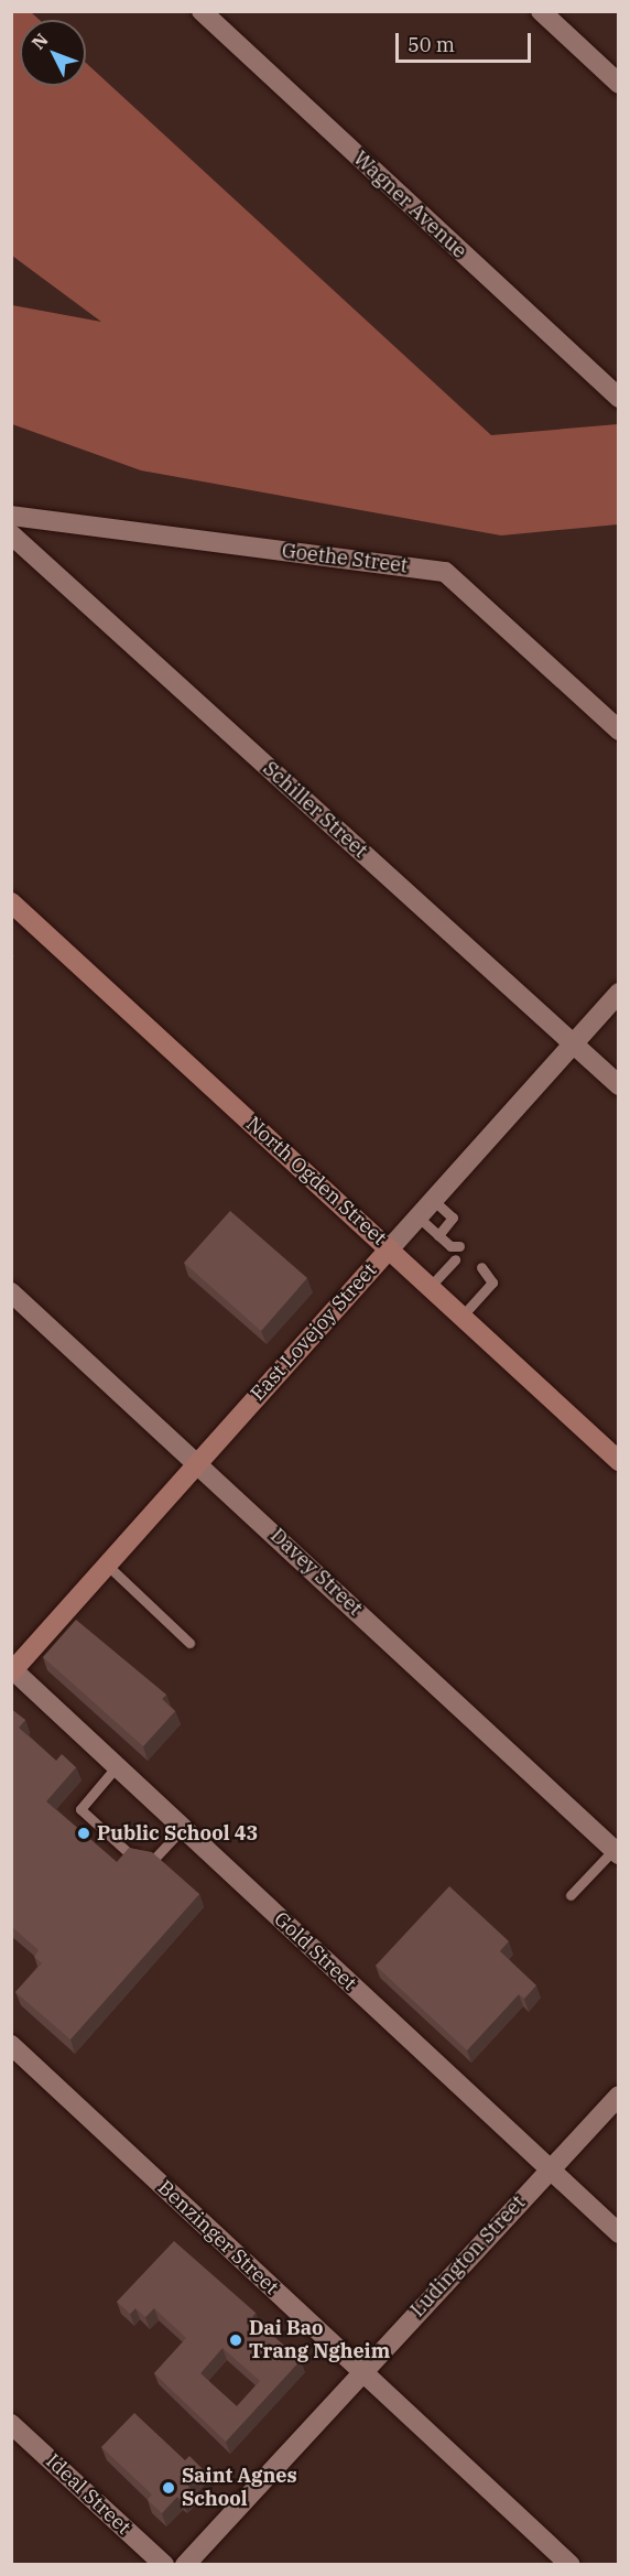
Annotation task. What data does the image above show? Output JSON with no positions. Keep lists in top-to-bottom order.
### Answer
{
  "streets": {
    "street": [
      "Wagner Avenue",
      "Goethe Street",
      "Schiller Street",
      "North Ogden Street",
      "East Lovejoy Street",
      "Davey Street",
      "Gold Street",
      "Benzinger Street",
      "Ludington Street",
      "Ideal Street"
    ]
  },
  "crossings": [
    ["Schiller Street", "East Lovejoy Street"],
    ["North Ogden Street", "East Lovejoy Street"],
    ["East Lovejoy Street", "Davey Street"],
    ["East Lovejoy Street", "Gold Street"],
    ["Gold Street", "Ludington Street"],
    ["Benzinger Street", "Ludington Street"]
  ],
  "places": ["Public School 43", "Dai Bao Trang Ngheim", "Saint Agnes School"],
  "scale_bar": "50 m",
  "north": "top left"
}
